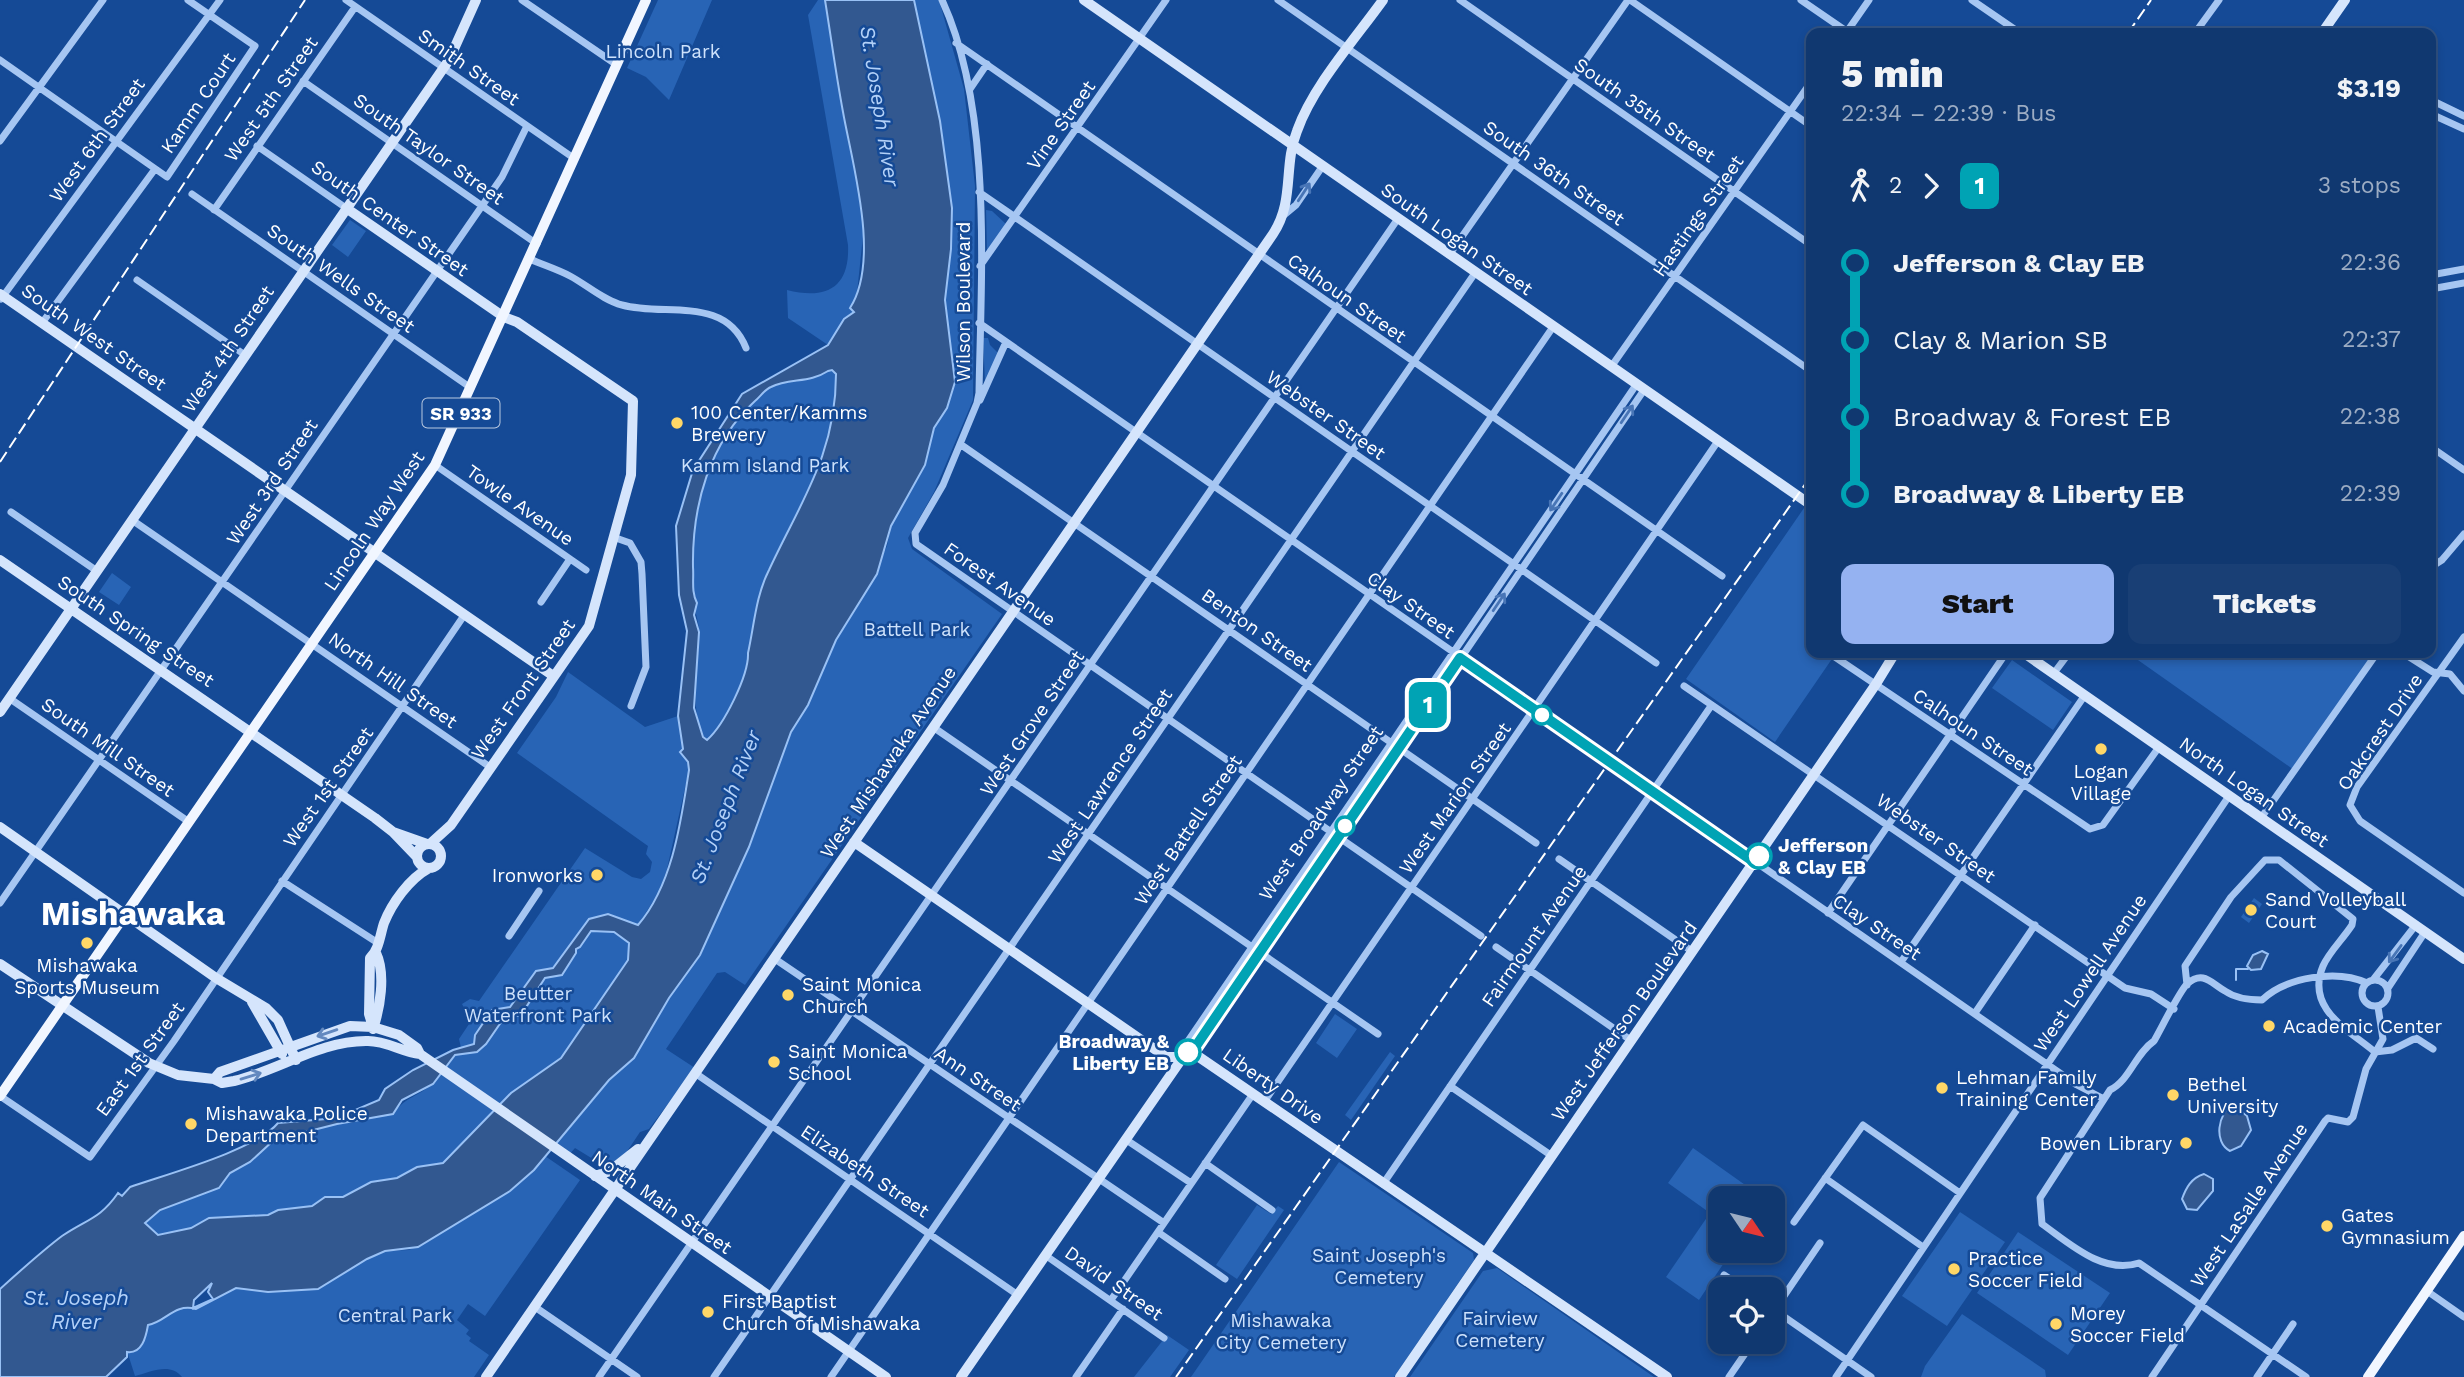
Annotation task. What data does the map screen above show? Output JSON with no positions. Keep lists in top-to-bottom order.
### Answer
{
  "streets": {
    "main road": ["SR 933", "Lincoln Way West"],
    "street": [
      "Smith Street",
      "West 5th Street",
      "Kamm Court",
      "South 35th Street",
      "Vine Street",
      "West 6th Street",
      "South Taylor Street",
      "South 36th Street",
      "Hastings Street",
      "South Center Street",
      "South Logan Street",
      "South Wells Street",
      "Calhoun Street",
      "Wilson Boulevard",
      "South West Street",
      "West 4th Street",
      "Webster Street",
      "West 3rd Street",
      "Towle Avenue",
      "Forest Avenue",
      "Clay Street",
      "Benton Street",
      "South Spring Street",
      "North Hill Street",
      "West Front Street",
      "West Grove Street",
      "Oakcrest Drive",
      "South Mill Street",
      "West Mishawaka Avenue",
      "West Lawrence Street",
      "West 1st Street",
      "North Logan Street",
      "West Marion Street",
      "West Broadway Street",
      "West Battell Street",
      "Fairmount Avenue",
      "West Lowell Avenue",
      "West Jefferson Boulevard",
      "East 1st Street",
      "Ann Street",
      "Liberty Drive",
      "Elizabeth Street",
      "North Main Street",
      "West LaSalle Avenue",
      "David Street"
    ]
  },
  "crossings": [
    ["Smith Street", "West 5th Street"],
    ["Smith Street", "West 4th Street"],
    ["Smith Street", "West 3rd Street"],
    ["Smith Street", "Lincoln Way West"],
    ["West 5th Street", "South Taylor Street"],
    ["West 5th Street", "South Center Street"],
    ["West 5th Street", "South Wells Street"],
    ["Kamm Court", "West 6th Street"],
    ["South 35th Street", "Hastings Street"],
    ["Vine Street", "South Logan Street"],
    ["Vine Street", "Calhoun Street"],
    ["Vine Street", "Wilson Boulevard"],
    ["Vine Street", "Webster Street"],
    ["West 6th Street", "South West Street"],
    ["South Taylor Street", "West 4th Street"],
    ["South Taylor Street", "West 3rd Street"],
    ["South Taylor Street", "Lincoln Way West"],
    ["South 36th Street", "Hastings Street"],
    ["South 36th Street", "West Mishawaka Avenue"],
    ["Hastings Street", "South Logan Street"],
    ["South Center Street", "West 4th Street"],
    ["South Center Street", "West 3rd Street"],
    ["South Center Street", "Lincoln Way West"],
    ["South Center Street", "West Front Street"],
    ["South Logan Street", "West Grove Street"],
    ["South Logan Street", "West Mishawaka Avenue"],
    ["South Logan Street", "West Lawrence Street"],
    ["South Logan Street", "West Marion Street"],
    ["South Logan Street", "West Broadway Street"],
    ["South Logan Street", "West Battell Street"],
    ["South Wells Street", "West 4th Street"],
    ["South Wells Street", "West 3rd Street"],
    ["South Wells Street", "Lincoln Way West"],
    ["Calhoun Street", "Wilson Boulevard"],
    ["Calhoun Street", "West Grove Street"],
    ["Calhoun Street", "West Mishawaka Avenue"],
    ["Calhoun Street", "West Lawrence Street"],
    ["Calhoun Street", "North Logan Street"],
    ["Calhoun Street", "West Marion Street"],
    ["Calhoun Street", "West Broadway Street"],
    ["Calhoun Street", "West Battell Street"],
    ["Calhoun Street", "West Jefferson Boulevard"],
    ["Wilson Boulevard", "Webster Street"],
    ["Wilson Boulevard", "Forest Avenue"],
    ["Wilson Boulevard", "Clay Street"],
    ["Wilson Boulevard", "Benton Street"],
    ["South West Street", "West 4th Street"],
    ["South West Street", "West 3rd Street"],
    ["South West Street", "Lincoln Way West"],
    ["South West Street", "West Front Street"],
    ["South West Street", "West 1st Street"],
    ["West 4th Street", "South Spring Street"],
    ["West 4th Street", "North Hill Street"],
    ["West 4th Street", "South Mill Street"],
    ["SR 933", "Lincoln Way West"],
    ["SR 933", "East 1st Street"],
    ["SR 933", "North Main Street"],
    ["Webster Street", "West Grove Street"],
    ["Webster Street", "West Mishawaka Avenue"],
    ["Webster Street", "West Lawrence Street"],
    ["Webster Street", "West Marion Street"],
    ["Webster Street", "West Broadway Street"],
    ["Webster Street", "West Battell Street"],
    ["Webster Street", "Fairmount Avenue"],
    ["Webster Street", "West Lowell Avenue"],
    ["Webster Street", "West Jefferson Boulevard"],
    ["West 3rd Street", "South Spring Street"],
    ["West 3rd Street", "North Hill Street"],
    ["West 3rd Street", "South Mill Street"],
    ["Towle Avenue", "Lincoln Way West"],
    ["Lincoln Way West", "South Spring Street"],
    ["Lincoln Way West", "North Hill Street"],
    ["Lincoln Way West", "South Mill Street"],
    ["Forest Avenue", "West Grove Street"],
    ["Forest Avenue", "West Mishawaka Avenue"],
    ["Forest Avenue", "West Lawrence Street"],
    ["Forest Avenue", "West Marion Street"],
    ["Forest Avenue", "West Broadway Street"],
    ["Forest Avenue", "West Battell Street"],
    ["Clay Street", "West Grove Street"],
    ["Clay Street", "West Mishawaka Avenue"],
    ["Clay Street", "West Lawrence Street"],
    ["Clay Street", "West Marion Street"],
    ["Clay Street", "West Broadway Street"],
    ["Clay Street", "West Battell Street"],
    ["Clay Street", "Fairmount Avenue"],
    ["Clay Street", "West Lowell Avenue"],
    ["Clay Street", "West Jefferson Boulevard"],
    ["Benton Street", "West Grove Street"],
    ["Benton Street", "West Mishawaka Avenue"],
    ["Benton Street", "West Lawrence Street"],
    ["Benton Street", "West Marion Street"],
    ["Benton Street", "West Broadway Street"],
    ["Benton Street", "West Battell Street"],
    ["South Spring Street", "West 1st Street"],
    ["North Hill Street", "West Front Street"],
    ["North Hill Street", "West 1st Street"],
    ["West Grove Street", "Ann Street"],
    ["West Grove Street", "Liberty Drive"],
    ["West Grove Street", "Elizabeth Street"],
    ["West Grove Street", "North Main Street"],
    ["West Mishawaka Avenue", "Ann Street"],
    ["West Mishawaka Avenue", "Liberty Drive"],
    ["West Mishawaka Avenue", "Elizabeth Street"],
    ["West Mishawaka Avenue", "North Main Street"],
    ["West Lawrence Street", "Ann Street"],
    ["West Lawrence Street", "Liberty Drive"],
    ["West Lawrence Street", "Elizabeth Street"],
    ["West Lawrence Street", "North Main Street"],
    ["West 1st Street", "East 1st Street"],
    ["North Logan Street", "West Lowell Avenue"],
    ["West Marion Street", "Liberty Drive"],
    ["West Broadway Street", "Ann Street"],
    ["West Broadway Street", "Liberty Drive"],
    ["West Broadway Street", "Elizabeth Street"],
    ["West Broadway Street", "David Street"],
    ["West Battell Street", "Ann Street"],
    ["West Battell Street", "Liberty Drive"],
    ["West Battell Street", "Elizabeth Street"],
    ["West Battell Street", "North Main Street"],
    ["Fairmount Avenue", "Liberty Drive"],
    ["West Jefferson Boulevard", "Liberty Drive"],
    ["East 1st Street", "North Main Street"]
  ],
  "districts": ["Mishawaka"],
  "water": ["St. Joseph River"],
  "parks": [
    "Lincoln Park",
    "Kamm Island Park",
    "Battell Park",
    "Beutter Waterfront Park",
    "Saint Joseph's Cemetery",
    "Central Park",
    "Fairview Cemetery",
    "Mishawaka City Cemetery"
  ],
  "places": [
    "100 Center/Kamms Brewery",
    "Logan Village",
    "Jefferson & Clay EB",
    "Ironworks",
    "Sand Volleyball Court",
    "Mishawaka Sports Museum",
    "Saint Monica Church",
    "Academic Center",
    "Broadway & Liberty EB",
    "Saint Monica School",
    "Lehman Family Training Center",
    "Bethel University",
    "Mishawaka Police Department",
    "Bowen Library",
    "Gates Gymnasium",
    "Practice Soccer Field",
    "First Baptist Church of Mishawaka",
    "Morey Soccer Field"
  ],
  "lines": ["bus line 1"],
  "north": "bottom right",
  "page": {
    "on_map": "1",
    "heading": ["5 min", "22:34 – 22:39 · Bus", "$3.19"],
    "legs": ["2", "1", "3 stops"],
    "list": [
      {
        "name": "Jefferson & Clay EB",
        "value": "22:36"
      },
      {
        "name": "Clay & Marion SB",
        "value": "22:37"
      },
      {
        "name": "Broadway & Forest EB",
        "value": "22:38"
      },
      {
        "name": "Broadway & Liberty EB",
        "value": "22:39"
      }
    ],
    "buttons": ["Start", "Tickets"]
  }
}
